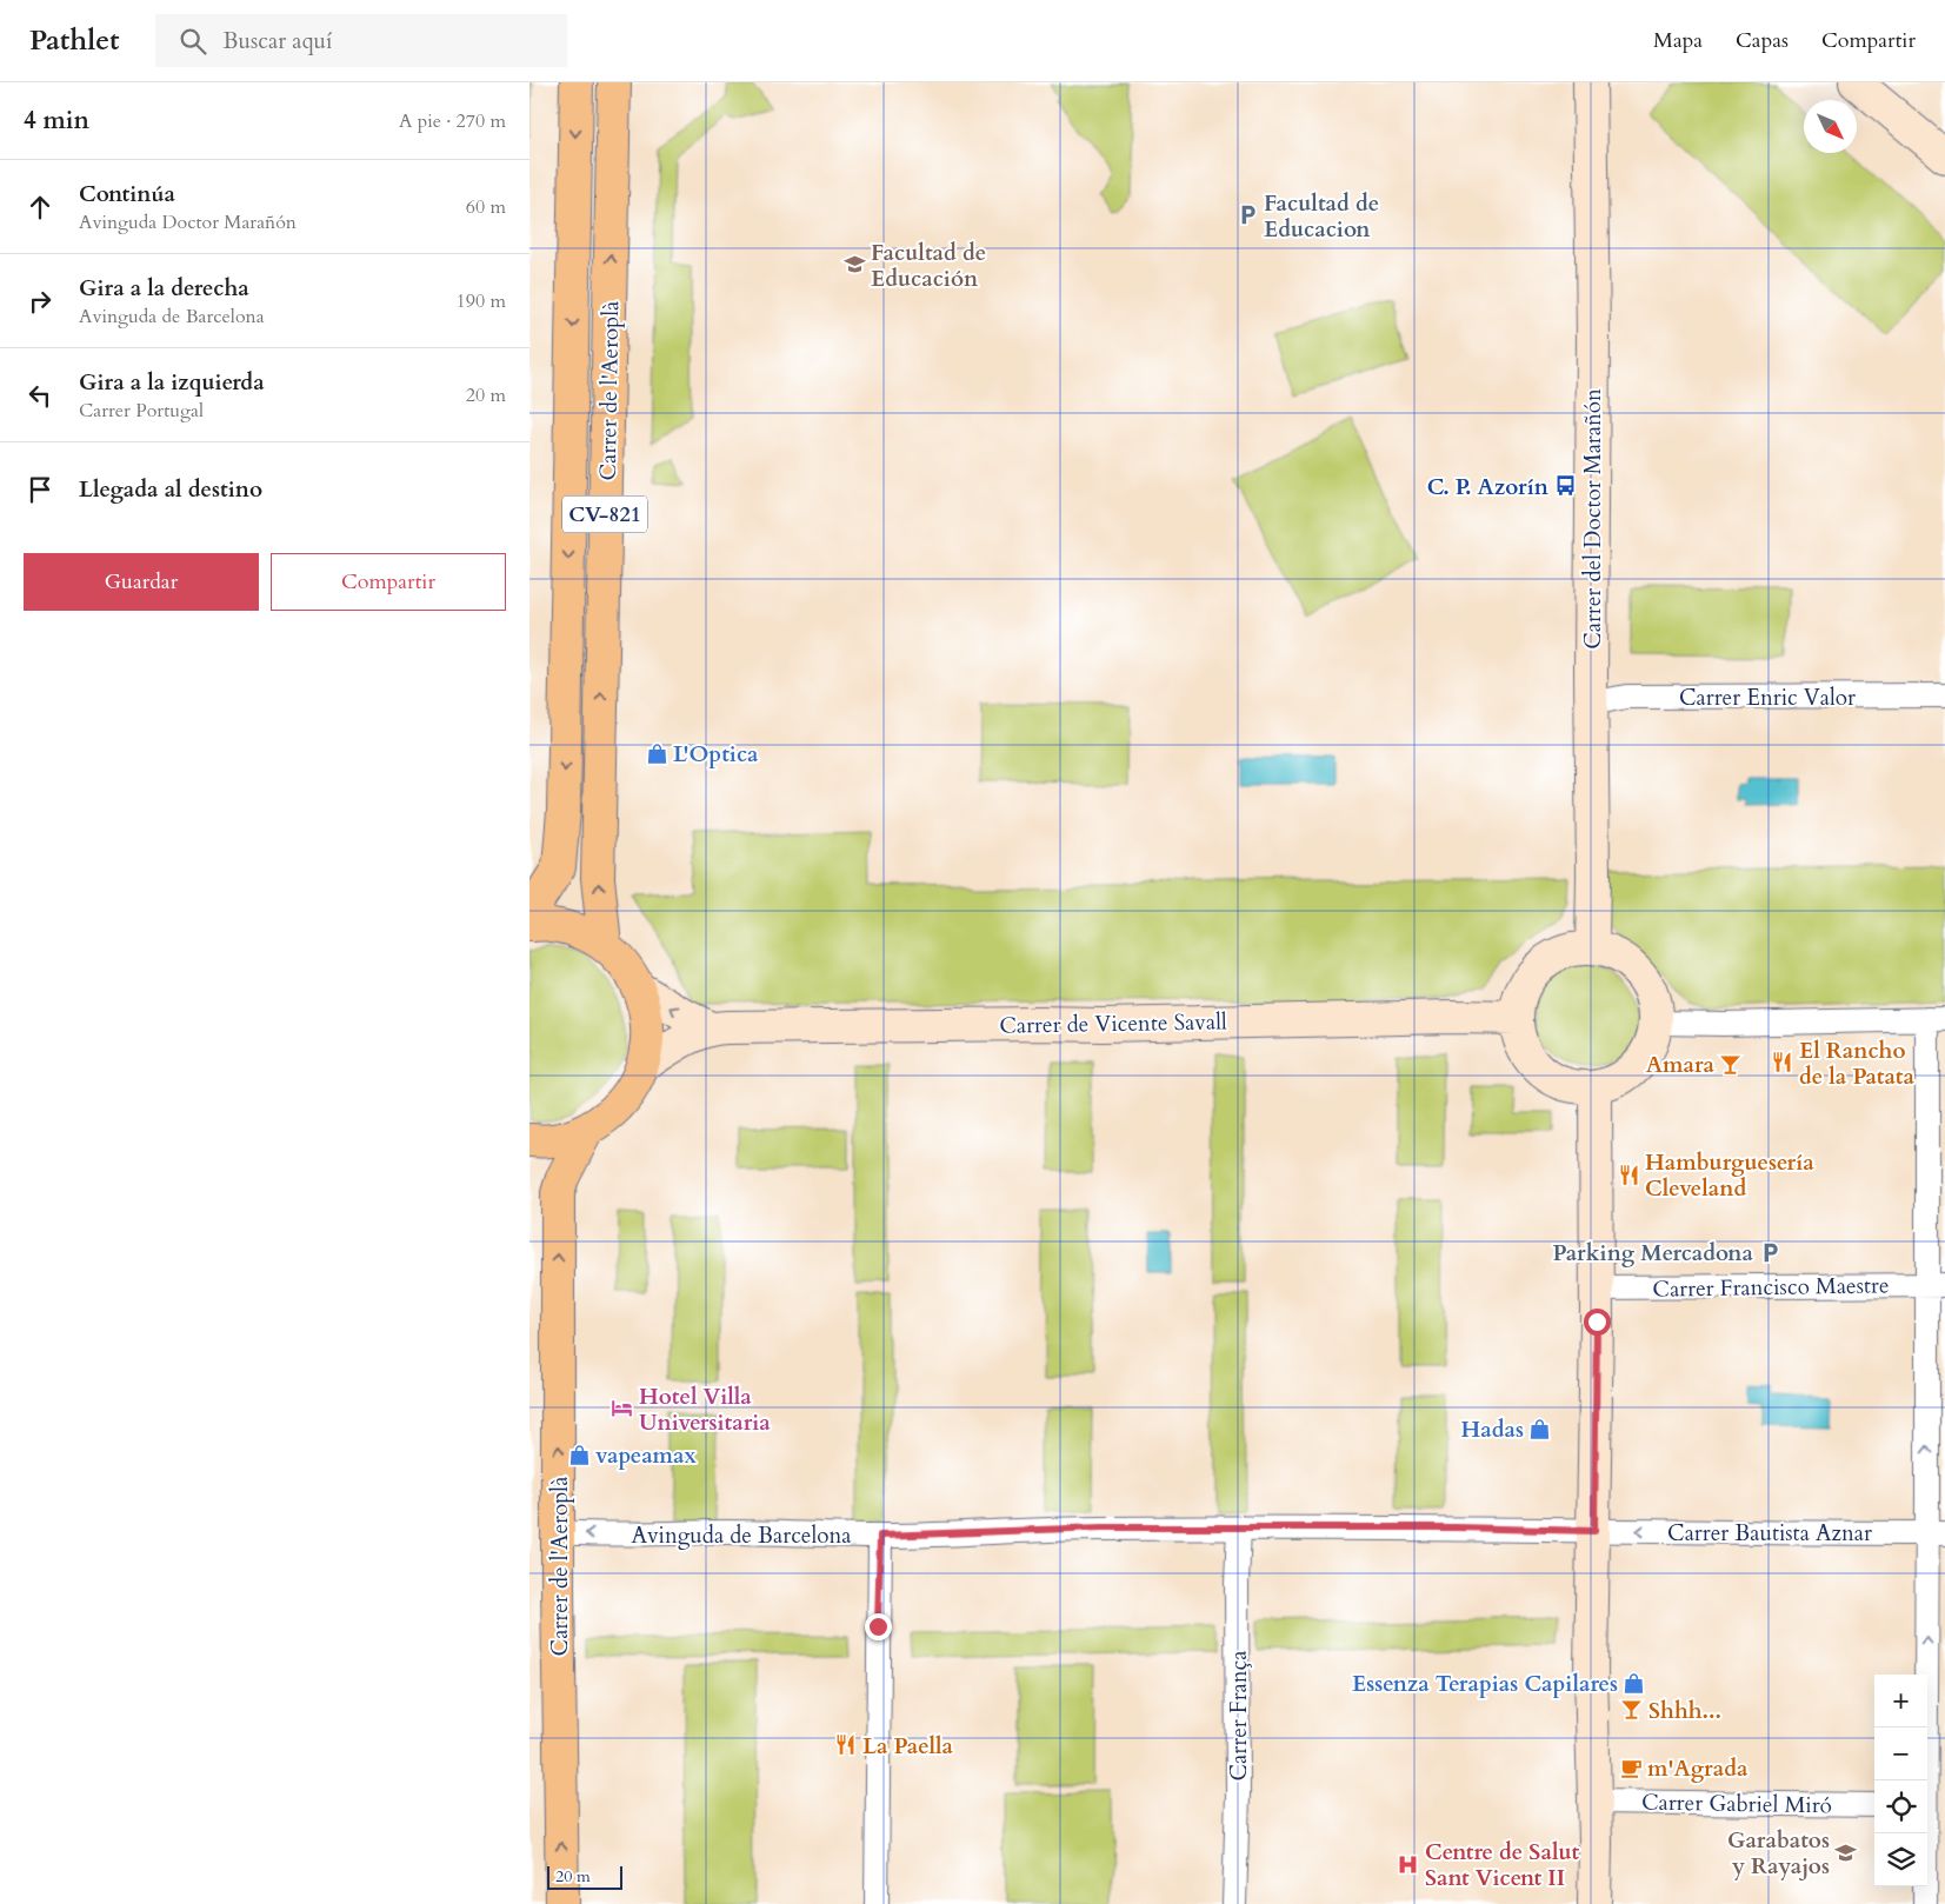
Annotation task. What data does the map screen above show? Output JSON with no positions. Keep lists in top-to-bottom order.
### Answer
{
  "streets": {
    "main road": ["Carrer de l'Aeroplà", "CV-821"],
    "street": [
      "Carrer del Doctor Marañón",
      "Carrer Enric Valor",
      "Carrer de Vicente Savall",
      "Carrer Francisco Maestre",
      "Carrer Bautista Aznar",
      "Avinguda de Barcelona",
      "Carrer França",
      "Carrer Gabriel Miró"
    ]
  },
  "crossings": [
    ["Carrer de l'Aeroplà", "Avinguda de Barcelona"],
    ["Carrer del Doctor Marañón", "Carrer Enric Valor"],
    ["Carrer del Doctor Marañón", "Carrer de Vicente Savall"],
    ["Carrer Bautista Aznar", "Avinguda de Barcelona"],
    ["Avinguda de Barcelona", "Carrer França"]
  ],
  "one_way": ["Carrer Bautista Aznar"],
  "places": {
    "parking": ["Facultad de Educacion", "Parking Mercadona"],
    "school or university": ["Facultad de Educación", "Garabatos y Rayajos"],
    "bus stop": ["C. P. Azorín"],
    "shop": [
      "L'Optica",
      "Hadas",
      "vapeamax",
      "Essenza Terapias Capilares"
    ],
    "restaurant": ["El Rancho de la Patata", "Hamburguesería Cleveland", "La Paella"],
    "bar": ["Amara", "Shhh..."],
    "hotel": ["Hotel Villa Universitaria"],
    "cafe": ["m'Agrada"],
    "hospital": ["Centre de Salut Sant Vicent II"]
  },
  "scale_bar": "20 m",
  "north": "bottom right",
  "page": {
    "header": "Pathlet",
    "search": "Buscar aquí",
    "nav": ["Mapa", "Capas", "Compartir"],
    "heading": ["4 min", "A pie · 270 m"],
    "list": [
      ["Continúa", "Avinguda Doctor Marañón", "60 m"],
      ["Gira a la derecha", "Avinguda de Barcelona", "190 m"],
      ["Gira a la izquierda", "Carrer Portugal", "20 m"],
      "Llegada al destino"
    ],
    "buttons": ["Guardar", "Compartir"],
    "map_buttons": ["+", "−"],
    "scale": "20 m"
  }
}
